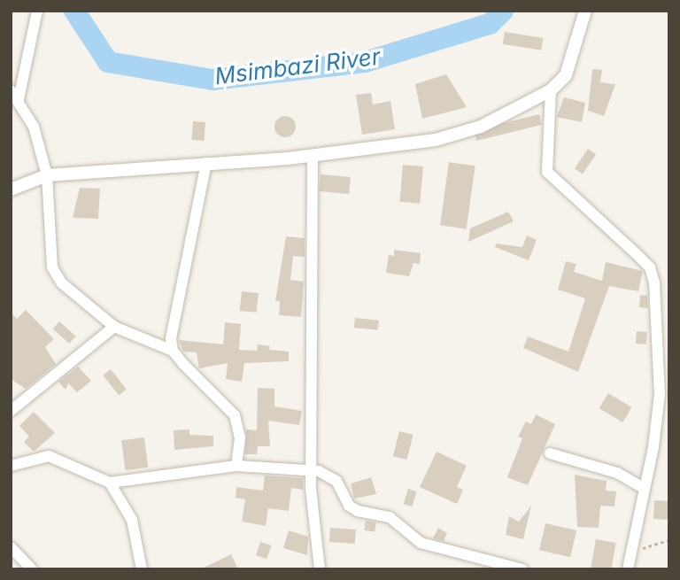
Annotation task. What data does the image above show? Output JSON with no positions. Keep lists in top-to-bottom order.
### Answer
{
  "water": ["Msimbazi River"]
}
